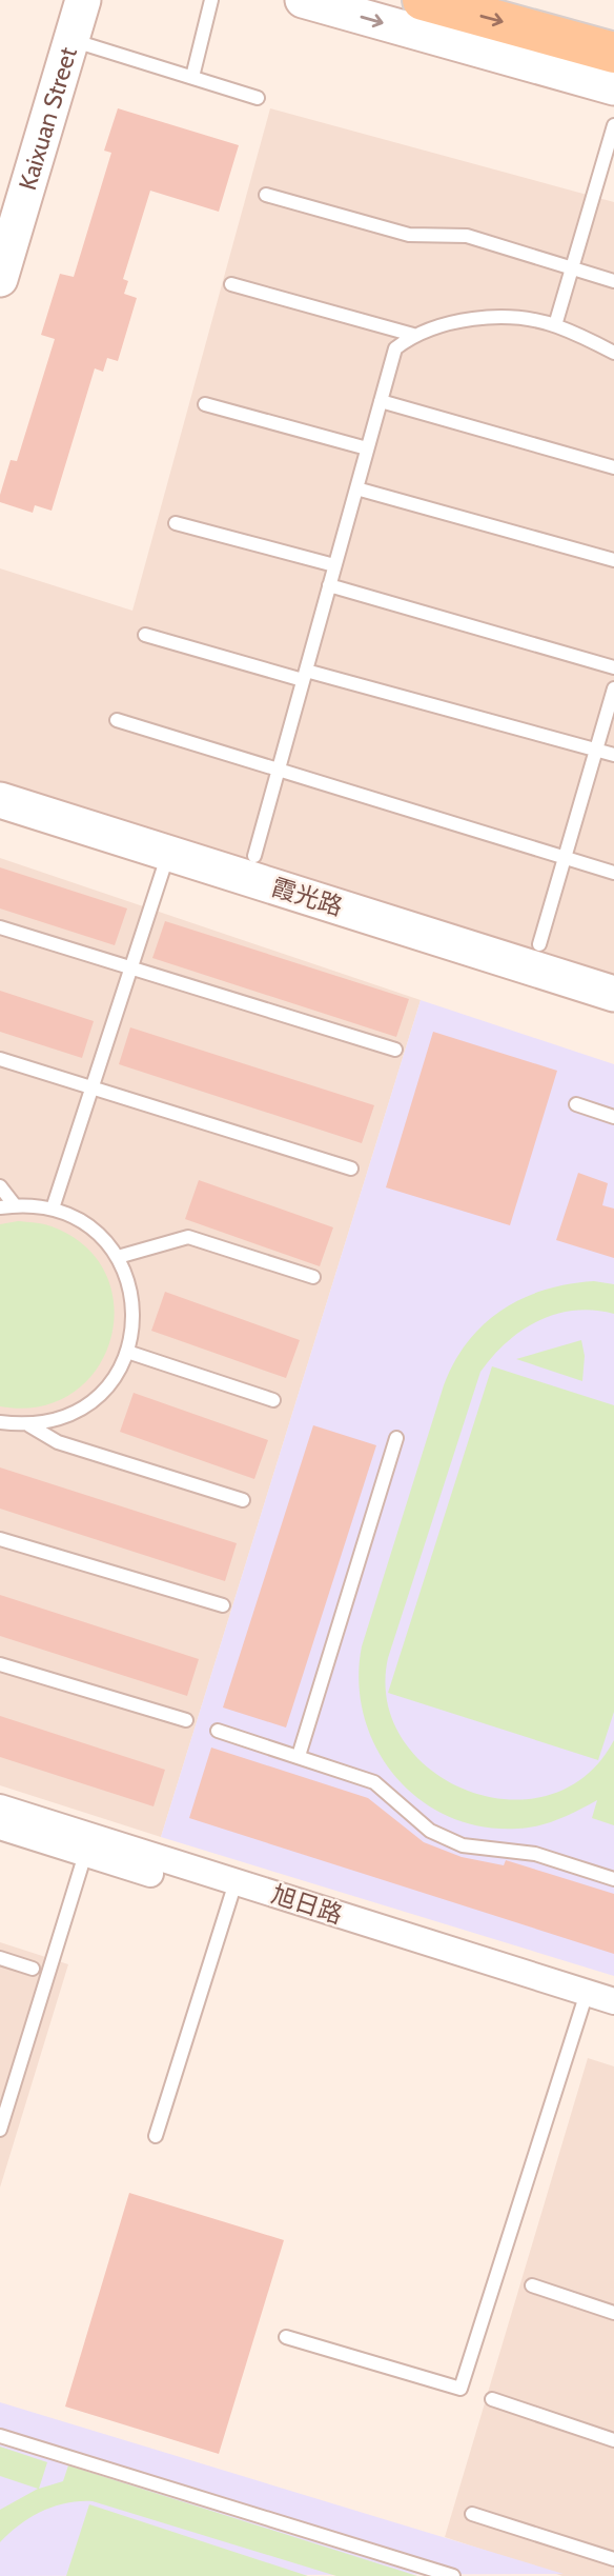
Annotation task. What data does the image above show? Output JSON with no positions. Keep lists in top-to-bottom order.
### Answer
{
  "streets": {
    "street": ["Kaixuan Street", "霞光路", "旭日路"]
  }
}
